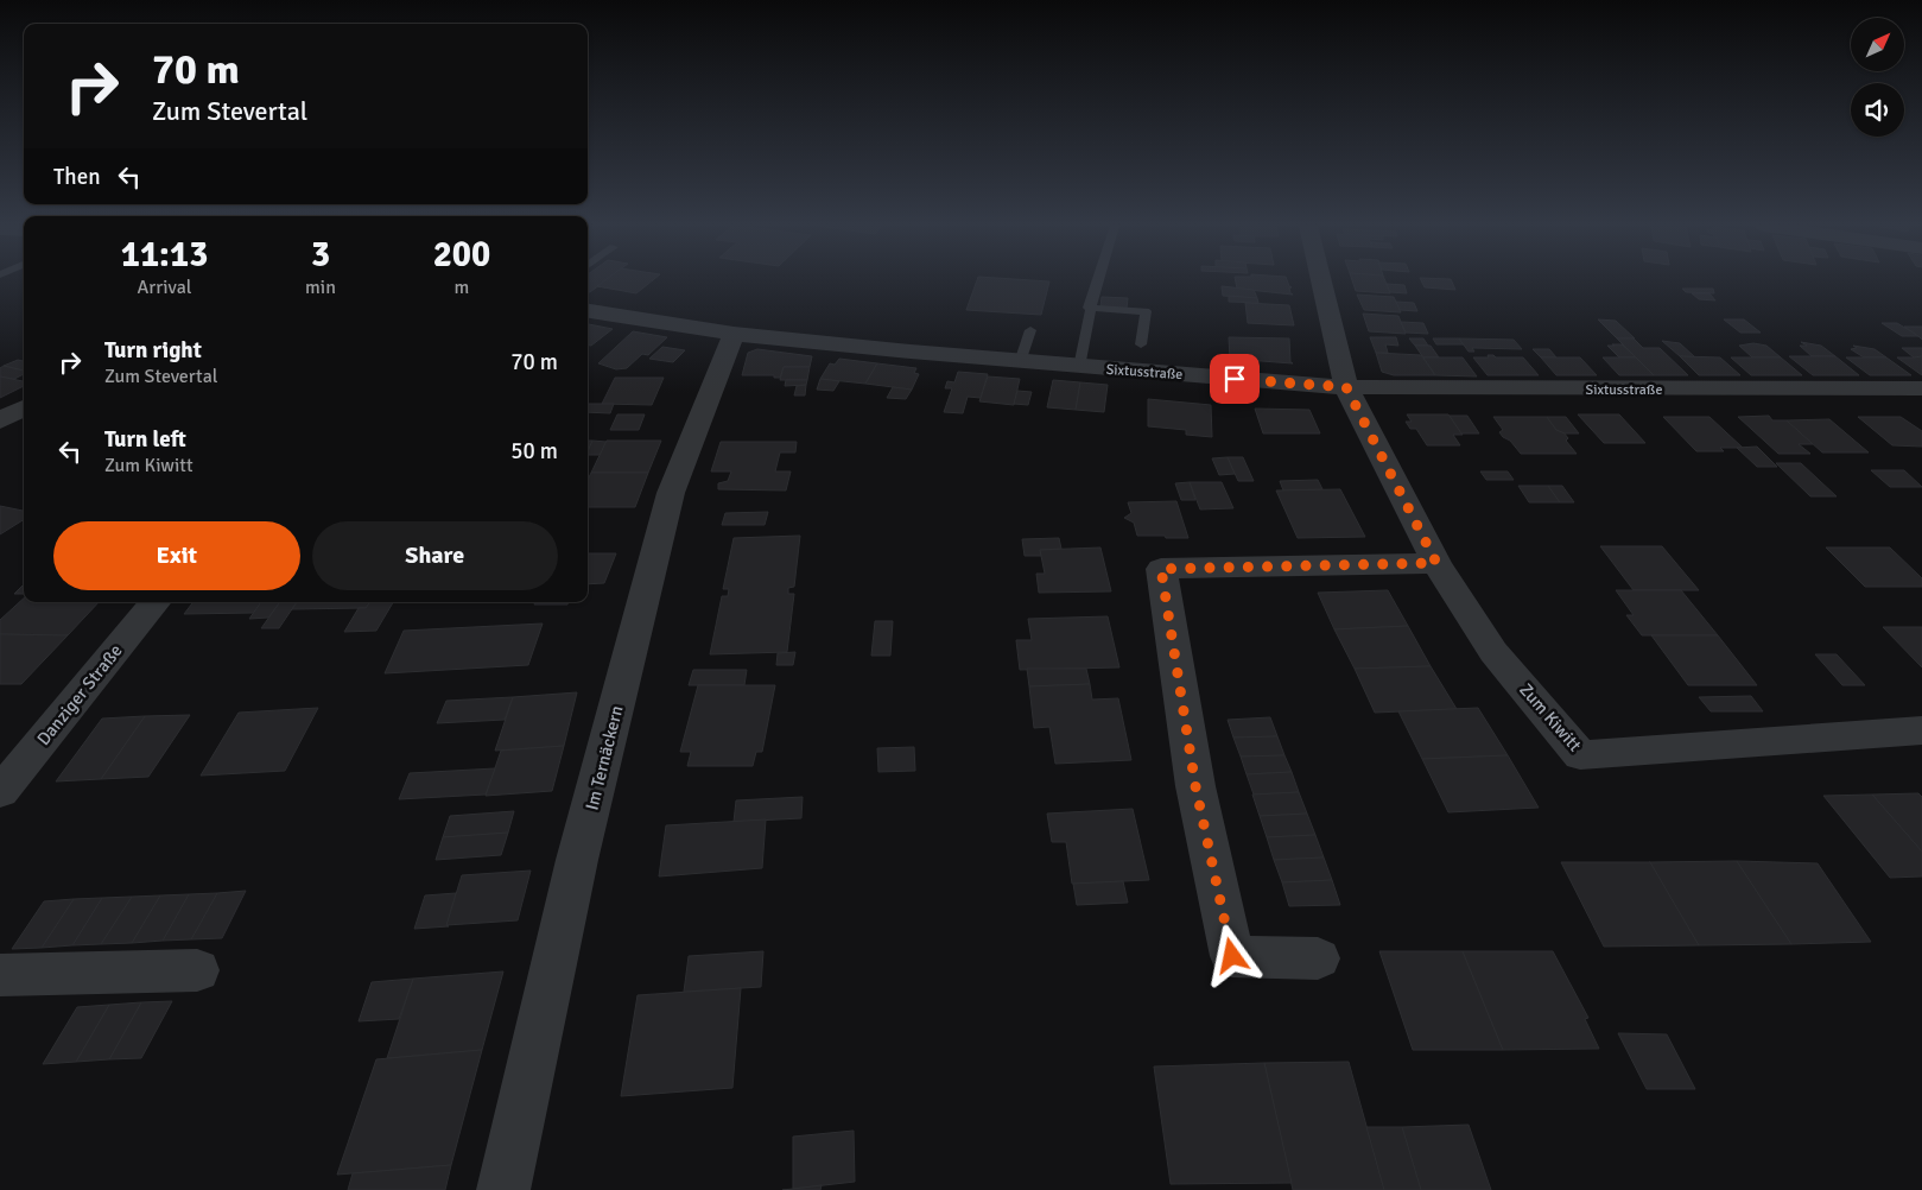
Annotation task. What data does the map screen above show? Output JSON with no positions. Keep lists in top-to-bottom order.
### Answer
{
  "streets": {
    "street": [
      "Sixtusstraße",
      "Danziger Straße",
      "Zum Kiwitt",
      "Im Ternäckern"
    ]
  },
  "crossings": [
    ["Sixtusstraße", "Zum Kiwitt"],
    ["Sixtusstraße", "Im Ternäckern"]
  ],
  "north": "top right",
  "page": {
    "turn": ["70 m", "Zum Stevertal"],
    "then": "Then",
    "eta": [
      "11:13",
      "Arrival",
      "3",
      "min",
      "200",
      "m"
    ],
    "list": [
      {
        "name": "Turn right",
        "note": "Zum Stevertal",
        "value": "70 m"
      },
      {
        "name": "Turn left",
        "note": "Zum Kiwitt",
        "value": "50 m"
      }
    ],
    "buttons": ["Exit", "Share"]
  }
}
